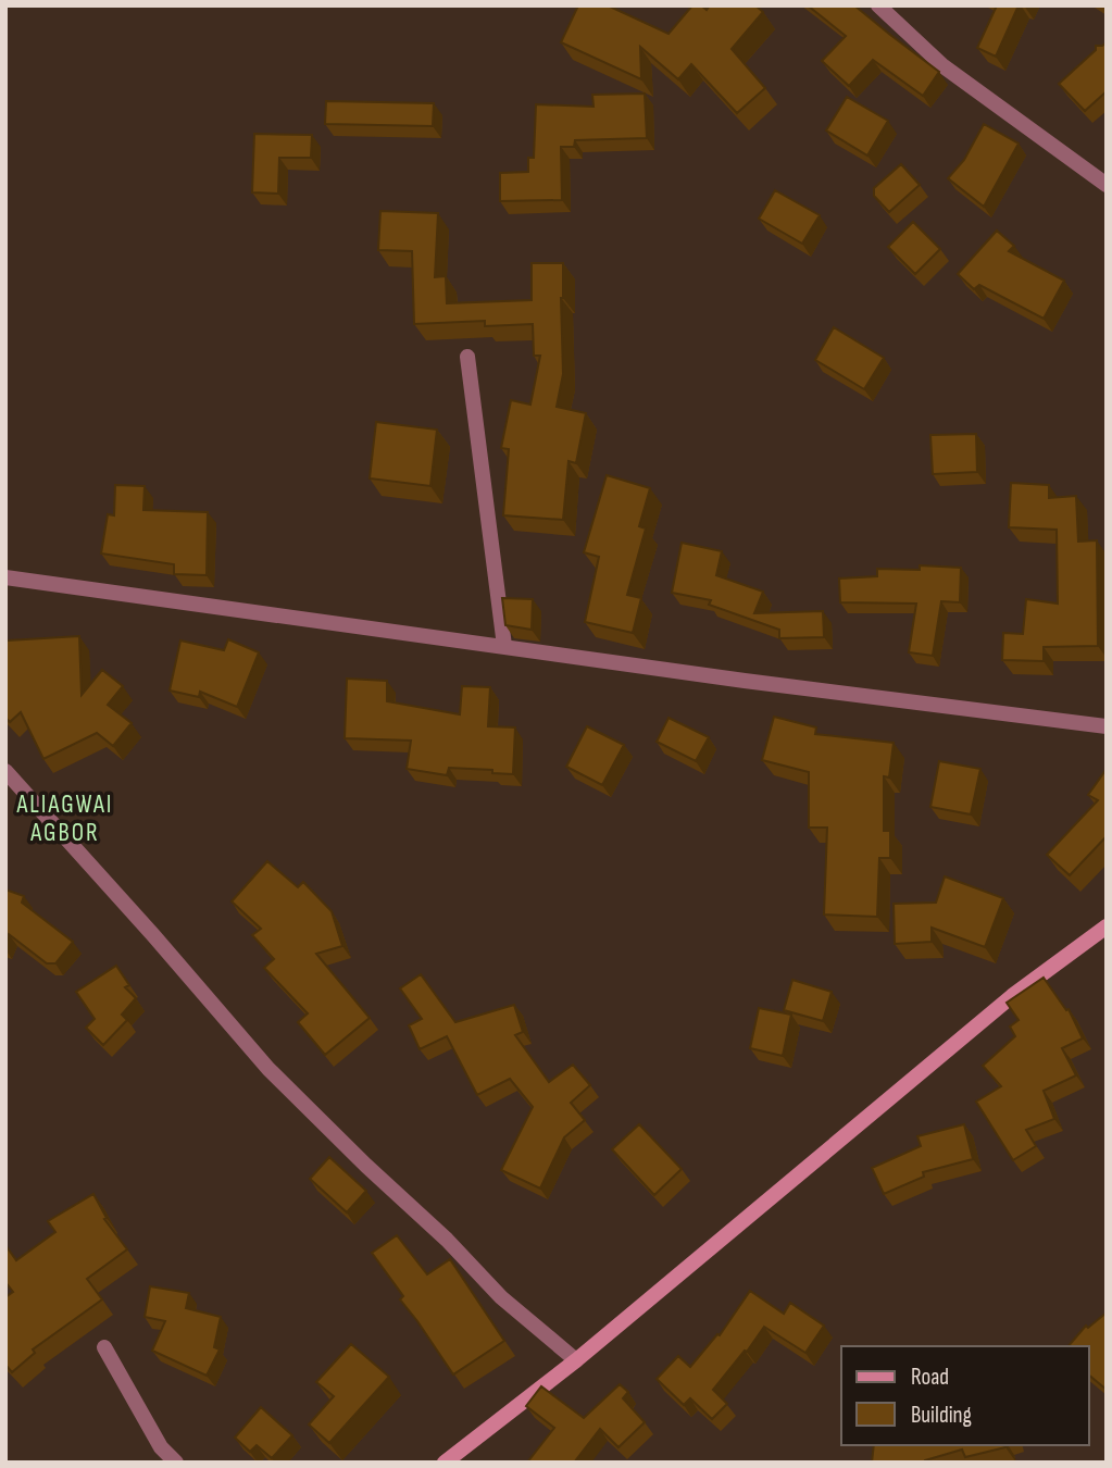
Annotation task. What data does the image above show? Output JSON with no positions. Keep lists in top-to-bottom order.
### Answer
{
  "districts": ["ALIAGWAI AGBOR"],
  "legend": ["Road", "Building"]
}
